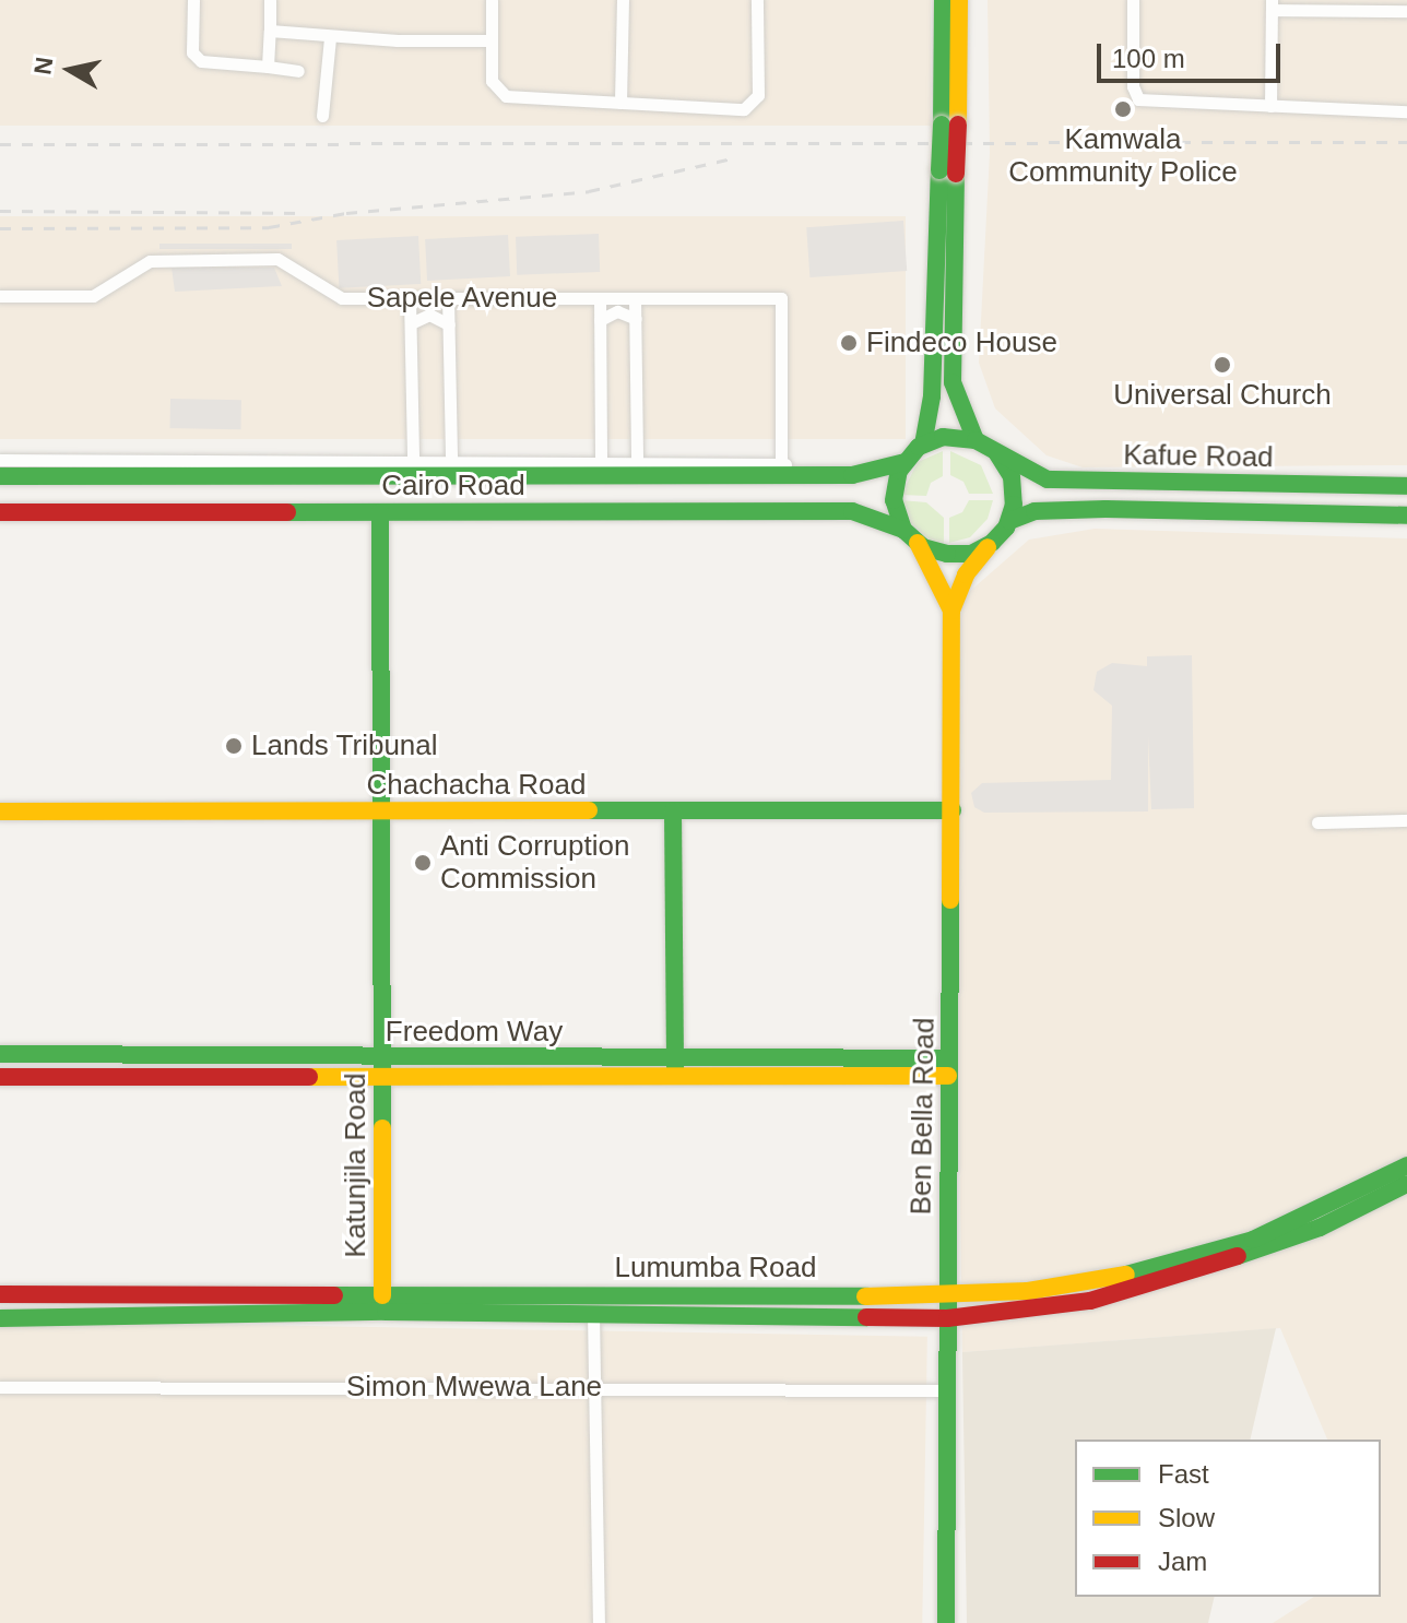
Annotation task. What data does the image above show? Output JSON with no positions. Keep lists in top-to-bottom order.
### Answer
{
  "streets": {
    "main road": [
      "Kafue Road",
      "Cairo Road",
      "Chachacha Road",
      "Freedom Way",
      "Ben Bella Road",
      "Katunjila Road",
      "Lumumba Road"
    ],
    "street": ["Sapele Avenue", "Simon Mwewa Lane"]
  },
  "crossings": [
    ["Kafue Road", "Cairo Road"],
    ["Kafue Road", "Ben Bella Road"],
    ["Cairo Road", "Ben Bella Road"],
    ["Cairo Road", "Katunjila Road"],
    ["Chachacha Road", "Ben Bella Road"],
    ["Chachacha Road", "Katunjila Road"],
    ["Freedom Way", "Ben Bella Road"],
    ["Freedom Way", "Katunjila Road"],
    ["Ben Bella Road", "Lumumba Road"],
    ["Ben Bella Road", "Simon Mwewa Lane"],
    ["Katunjila Road", "Lumumba Road"]
  ],
  "places": [
    "Kamwala Community Police",
    "Findeco House",
    "Universal Church",
    "Lands Tribunal",
    "Anti Corruption Commission"
  ],
  "legend": ["Fast", "Slow", "Jam"],
  "scale_bar": "100 m",
  "north": "left"
}
